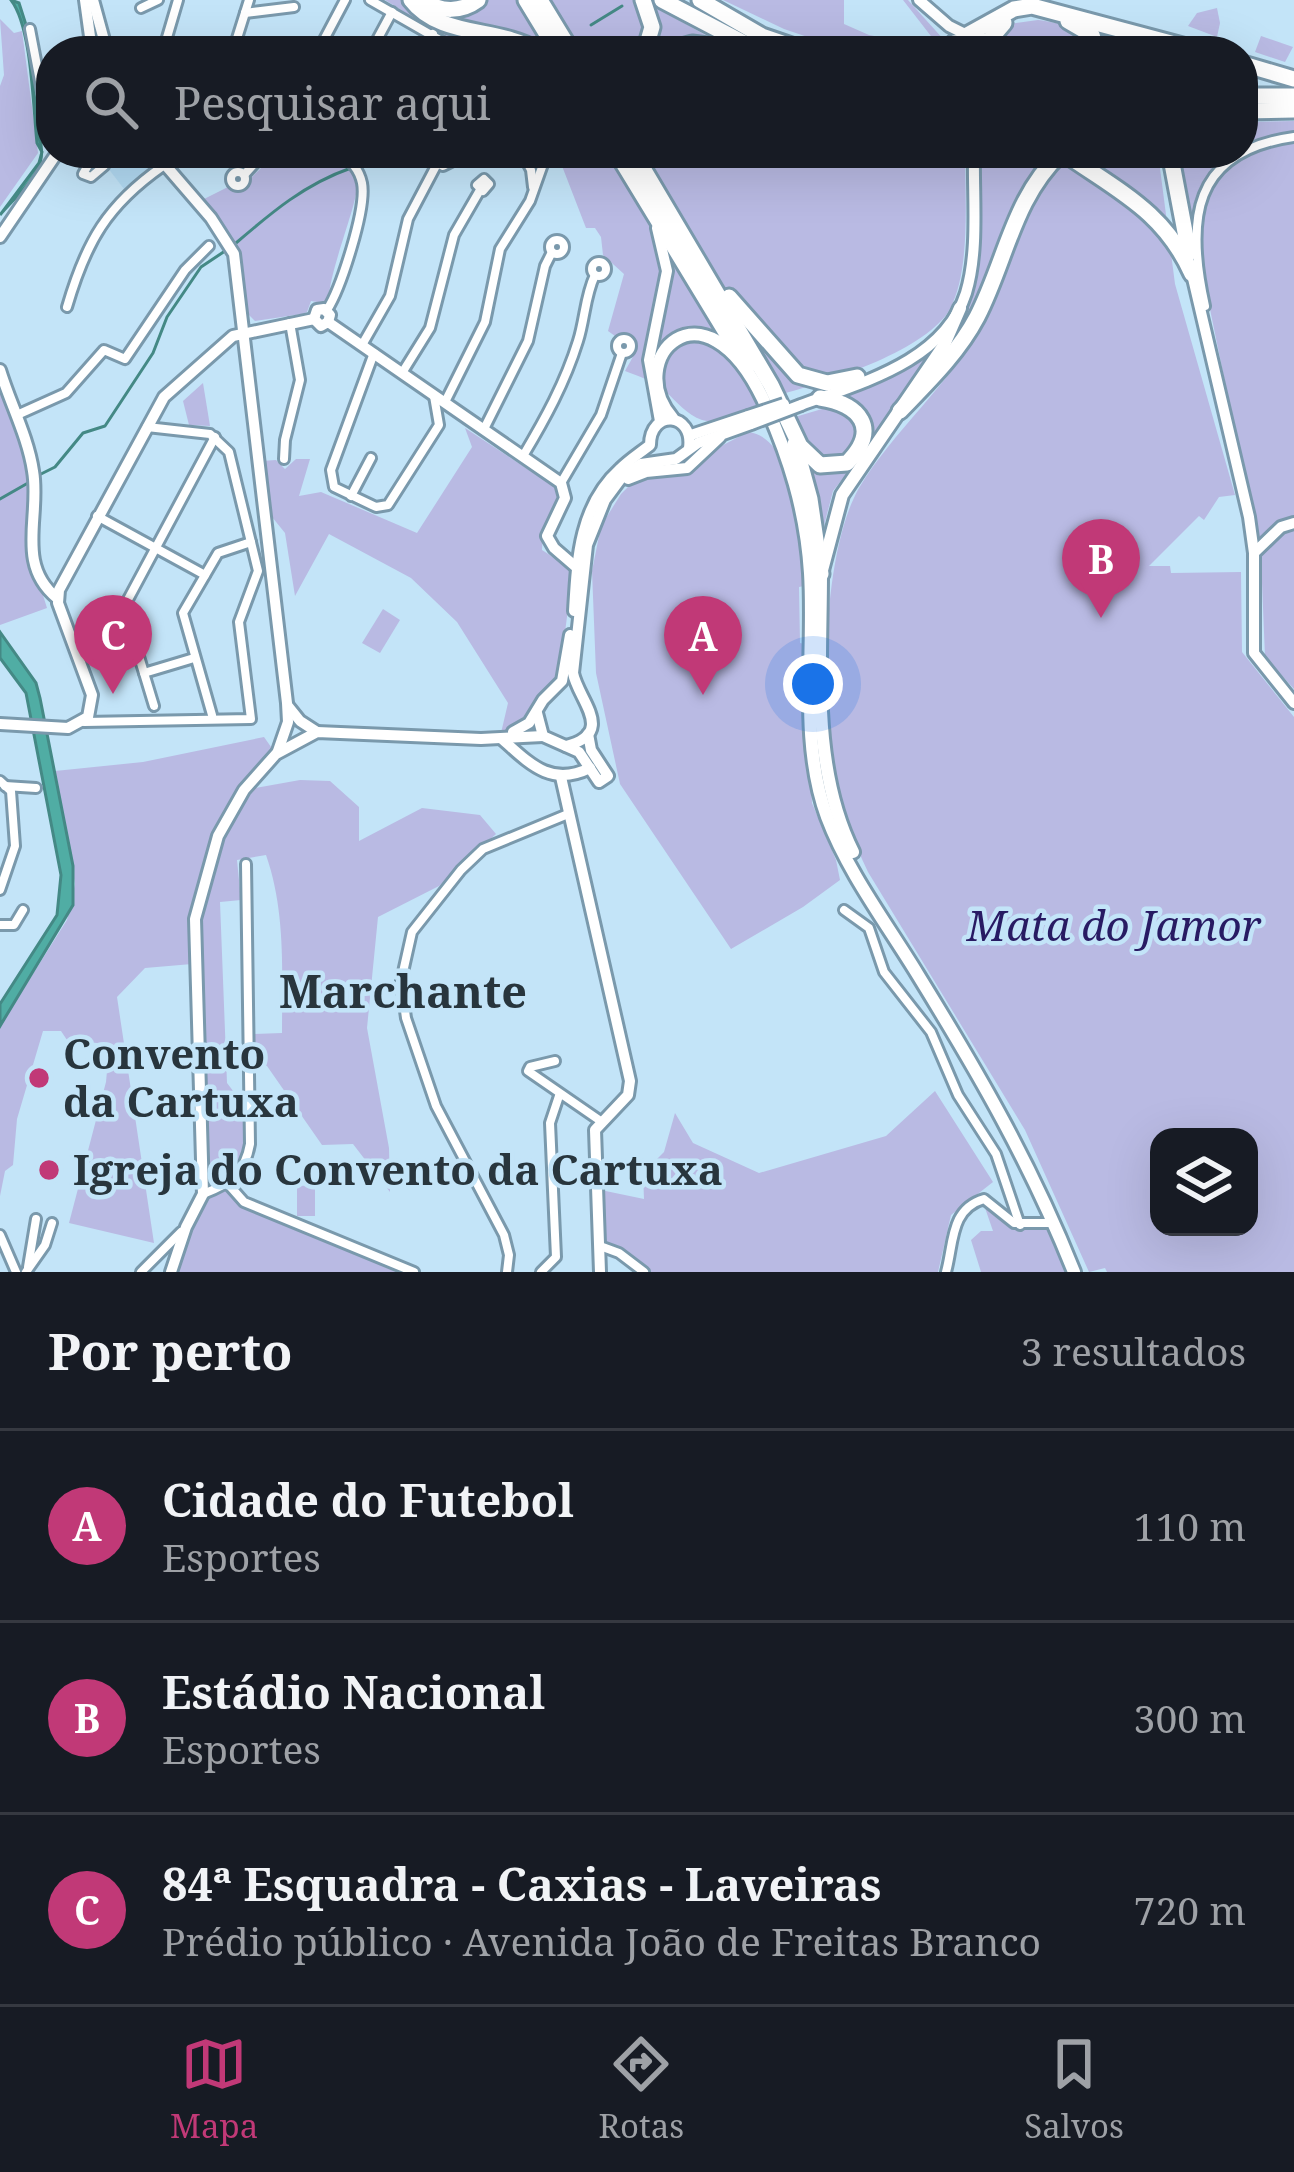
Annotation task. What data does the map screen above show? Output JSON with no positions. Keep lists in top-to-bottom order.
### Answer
{
  "districts": ["Marchante"],
  "parks": ["Mata do Jamor"],
  "places": ["Convento da Cartuxa", "Igreja do Convento da Cartuxa"],
  "page": {
    "search": "Pesquisar aqui",
    "pins": ["B", "C", "A"],
    "heading": ["Por perto", "3 resultados"],
    "list": [
      {
        "mark": "A",
        "name": "Cidade do Futebol",
        "note": "Esportes",
        "value": "110 m"
      },
      {
        "mark": "B",
        "name": "Estádio Nacional",
        "note": "Esportes",
        "value": "300 m"
      },
      {
        "mark": "C",
        "name": "84ª Esquadra - Caxias - Laveiras",
        "note": "Prédio público · Avenida João de Freitas Branco",
        "value": "720 m"
      }
    ],
    "nav": ["Mapa", "Rotas", "Salvos"]
  }
}
